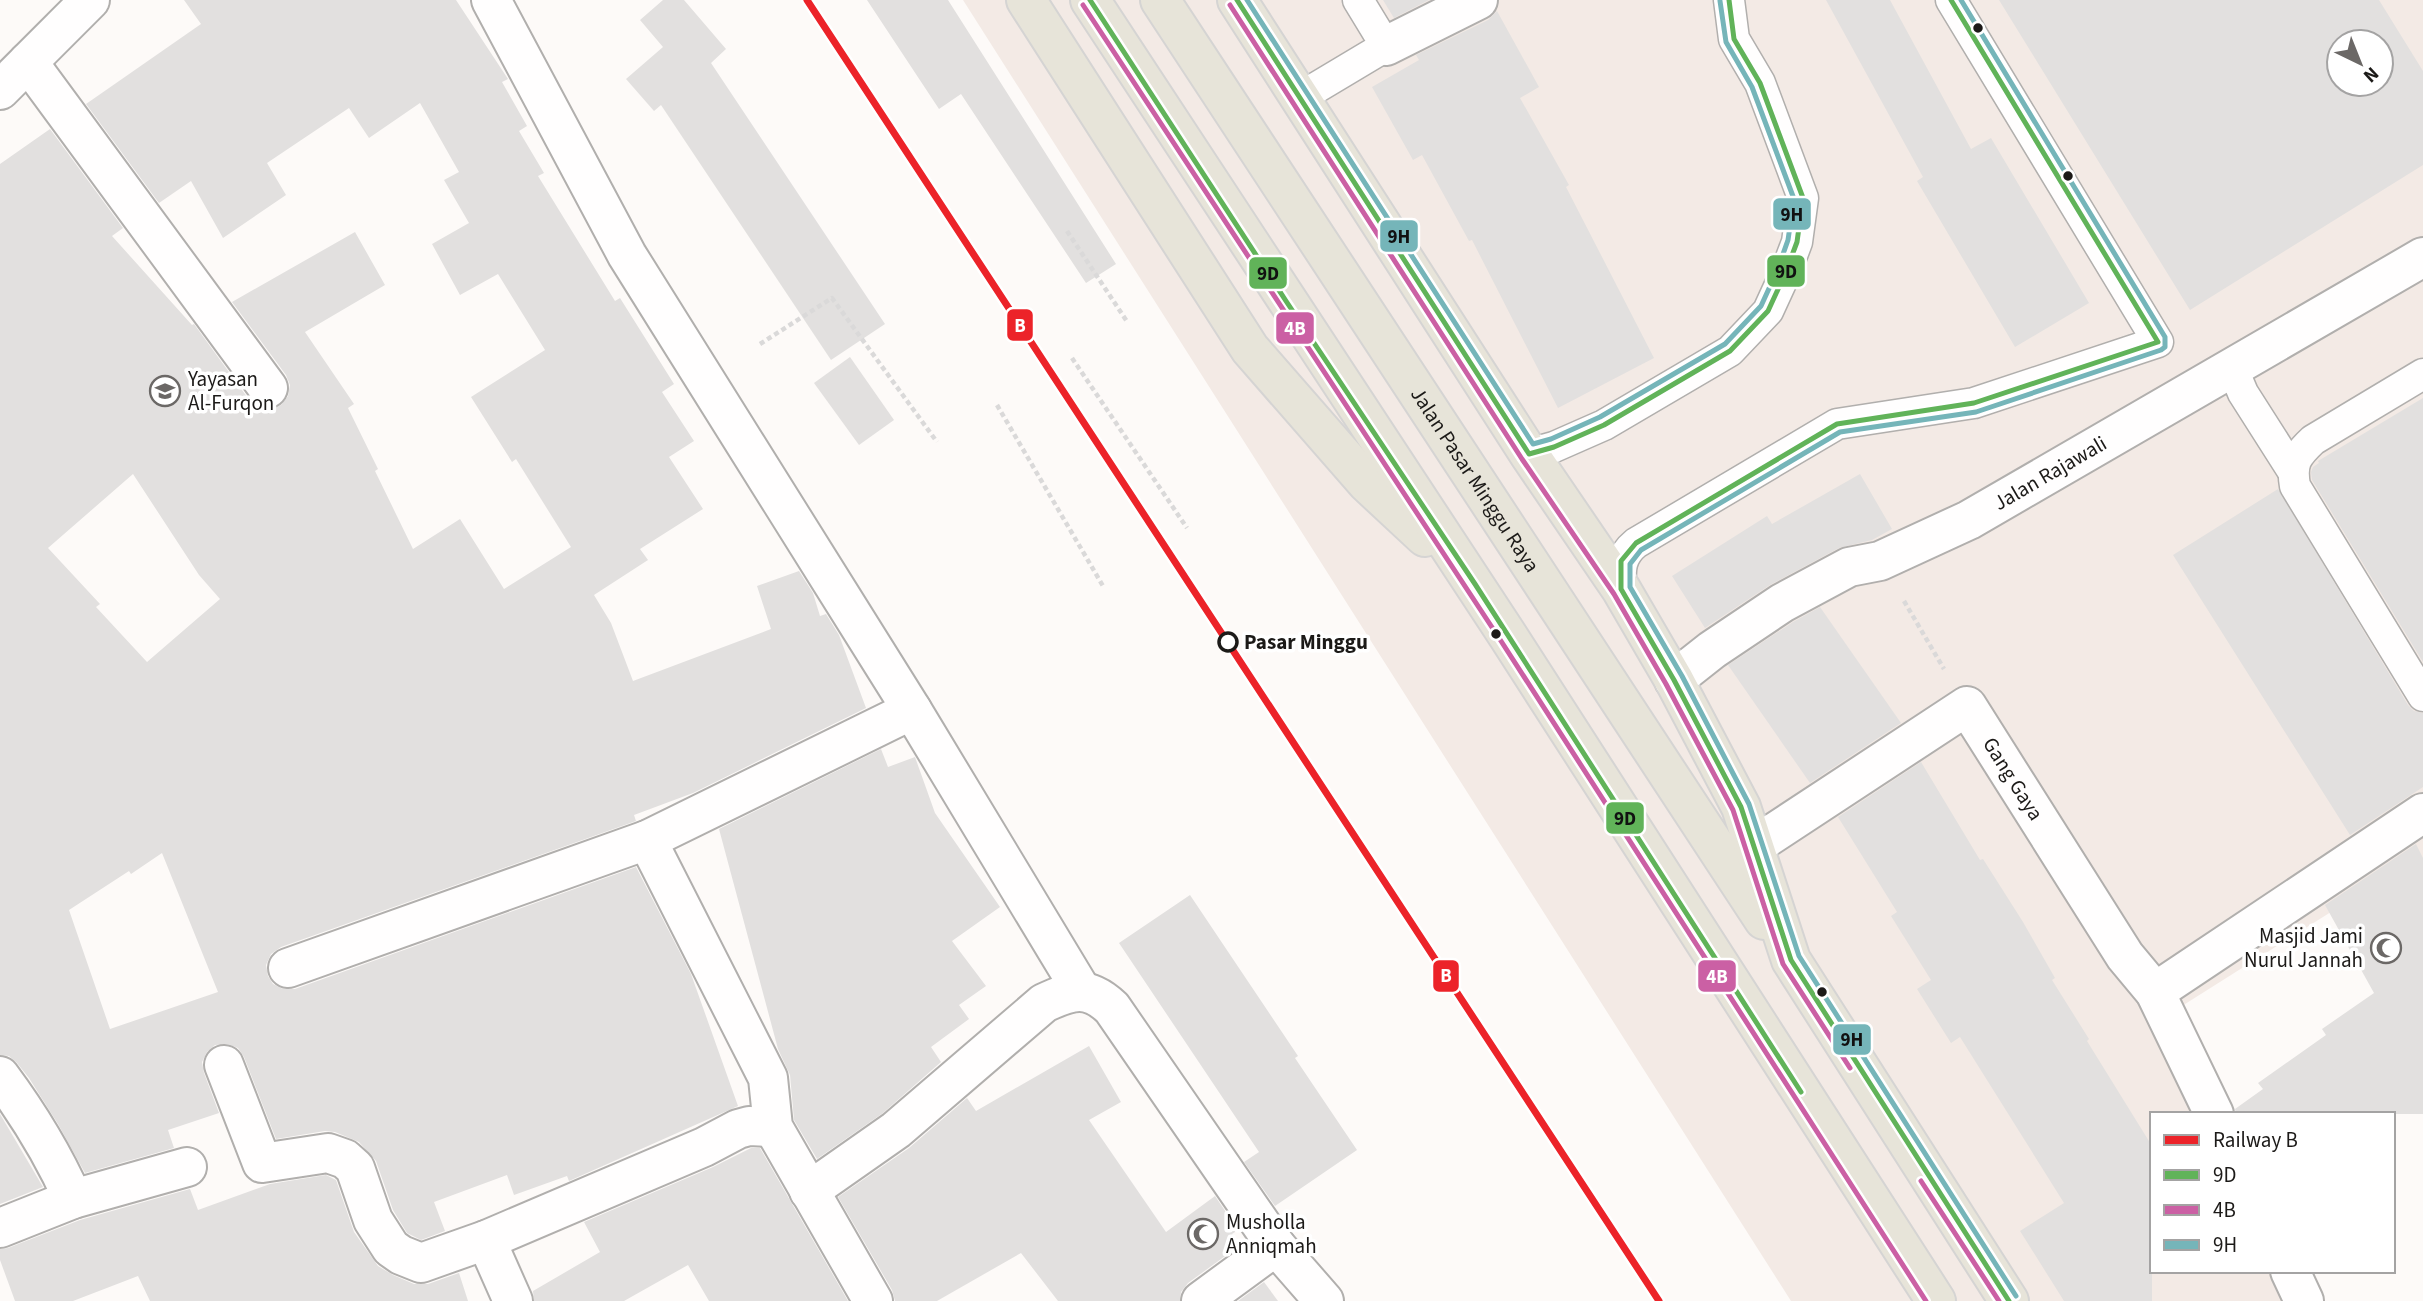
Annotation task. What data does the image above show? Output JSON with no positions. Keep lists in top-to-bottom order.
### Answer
{
  "streets": {
    "main road": ["Jalan Pasar Minggu Raya"],
    "street": ["Jalan Rajawali", "Gang Gaya"]
  },
  "crossings": [
    ["Jalan Rajawali", "Jalan Pasar Minggu Raya"]
  ],
  "places": {
    "school or university": ["Yayasan Al-Furqon"],
    "other": ["Pasar Minggu"],
    "mosque": ["Masjid Jami Nurul Jannah", "Musholla Anniqmah"]
  },
  "lines": [
    "rail line B",
    "transit line 9D",
    "transit line 9H",
    "transit line 4B"
  ],
  "legend": [
    "Railway B",
    "9D",
    "4B",
    "9H"
  ],
  "north": "bottom right"
}
